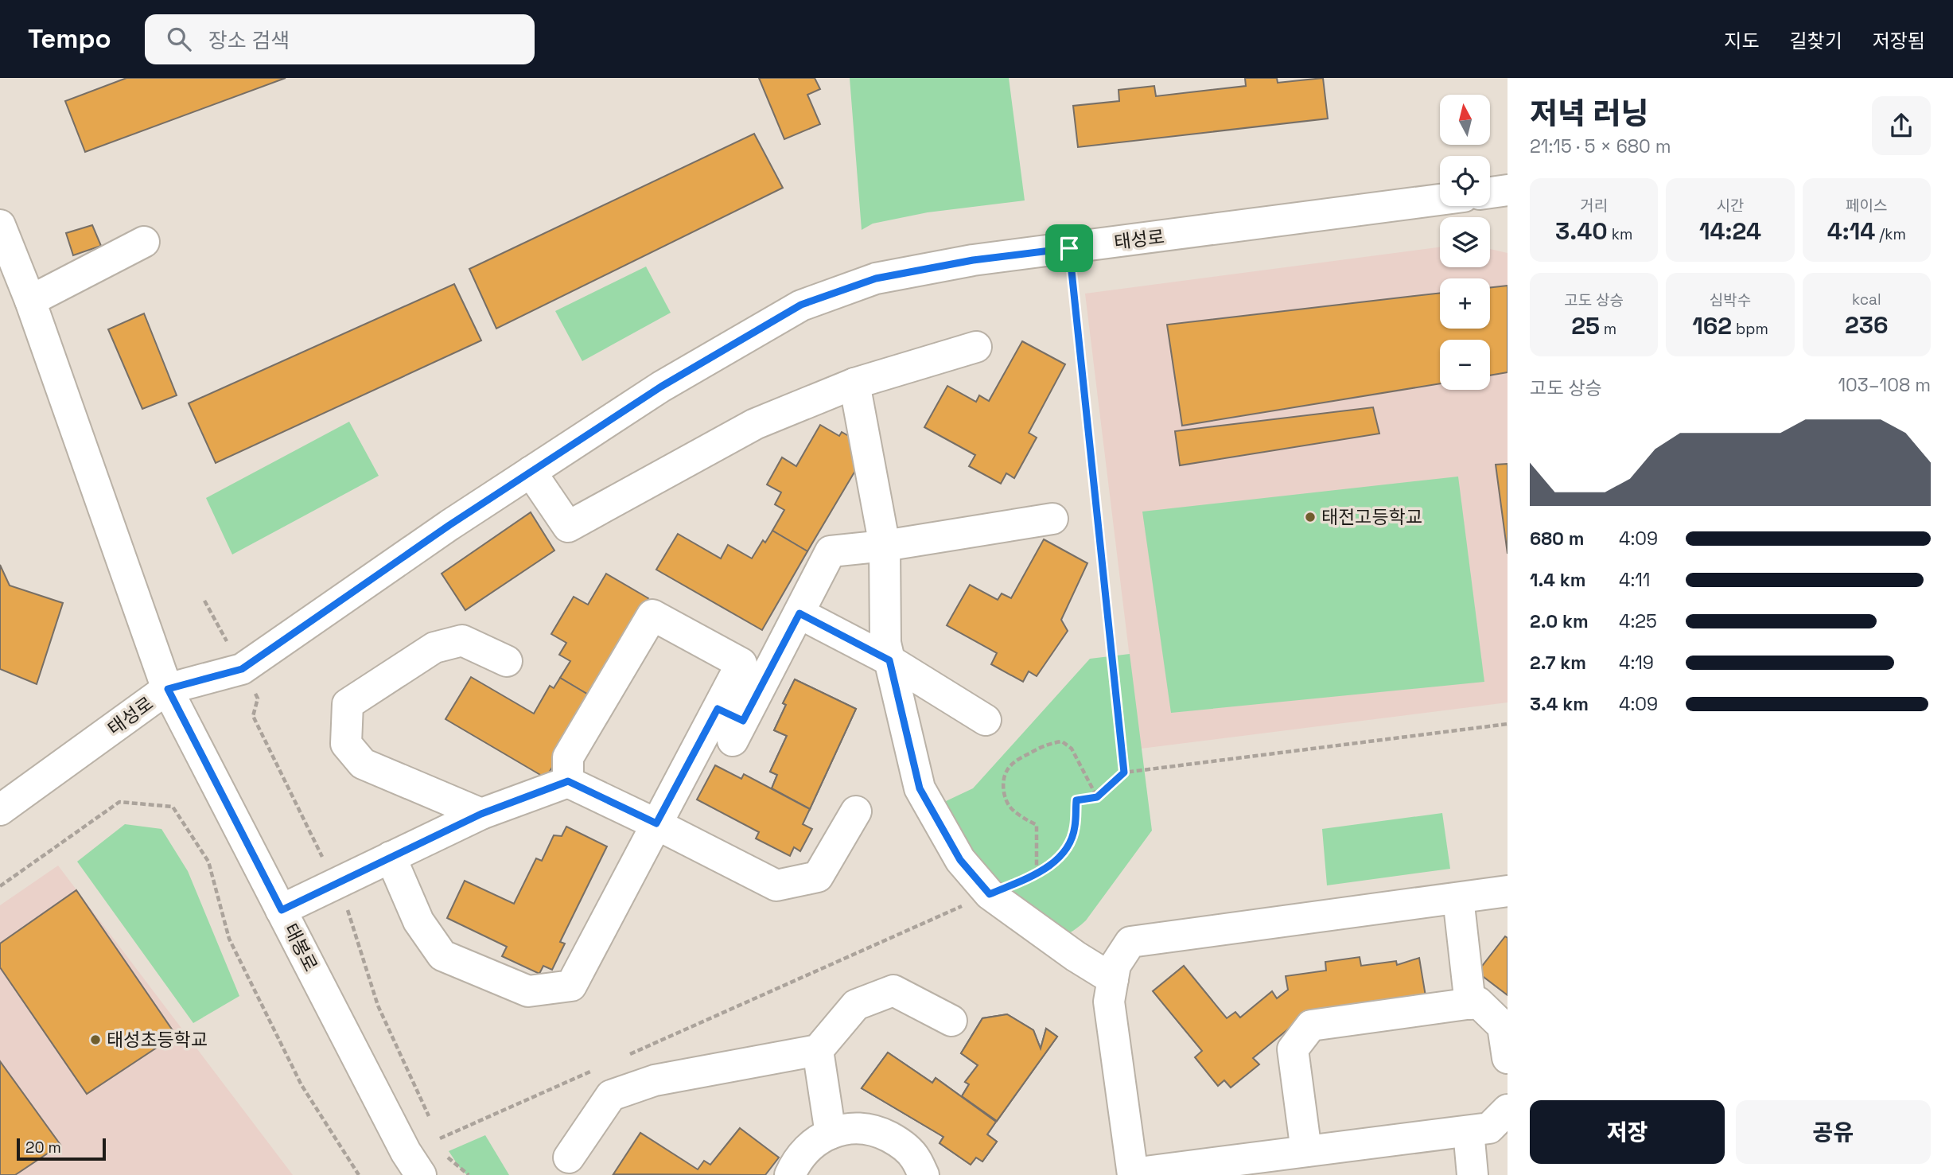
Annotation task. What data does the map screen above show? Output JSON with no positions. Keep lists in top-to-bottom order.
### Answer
{
  "streets": {
    "street": ["태성로", "태봉로"]
  },
  "crossings": [
    ["태성로", "태봉로"]
  ],
  "places": ["태전고등학교", "태성초등학교"],
  "scale_bar": "20 m",
  "north": "top",
  "page": {
    "header": "Tempo",
    "search": "장소 검색",
    "nav": ["지도", "길찾기", "저장됨"],
    "heading": ["저녁 러닝", "21:15 · 5 × 680 m"],
    "map_buttons": ["+", "−"],
    "stats": [
      ["거리", "3.40 km"],
      ["시간", "14:24"],
      ["페이스", "4:14 /km"],
      ["고도 상승", "25 m"],
      ["심박수", "162 bpm"],
      ["kcal", "236"]
    ],
    "chart": ["고도 상승", "103–108 m"],
    "list": [
      {
        "name": "680 m",
        "note": "4:09"
      },
      {
        "name": "1.4 km",
        "note": "4:11"
      },
      {
        "name": "2.0 km",
        "note": "4:25"
      },
      {
        "name": "2.7 km",
        "note": "4:19"
      },
      {
        "name": "3.4 km",
        "note": "4:09"
      }
    ],
    "buttons": ["저장", "공유"],
    "scale": "20 m"
  }
}
